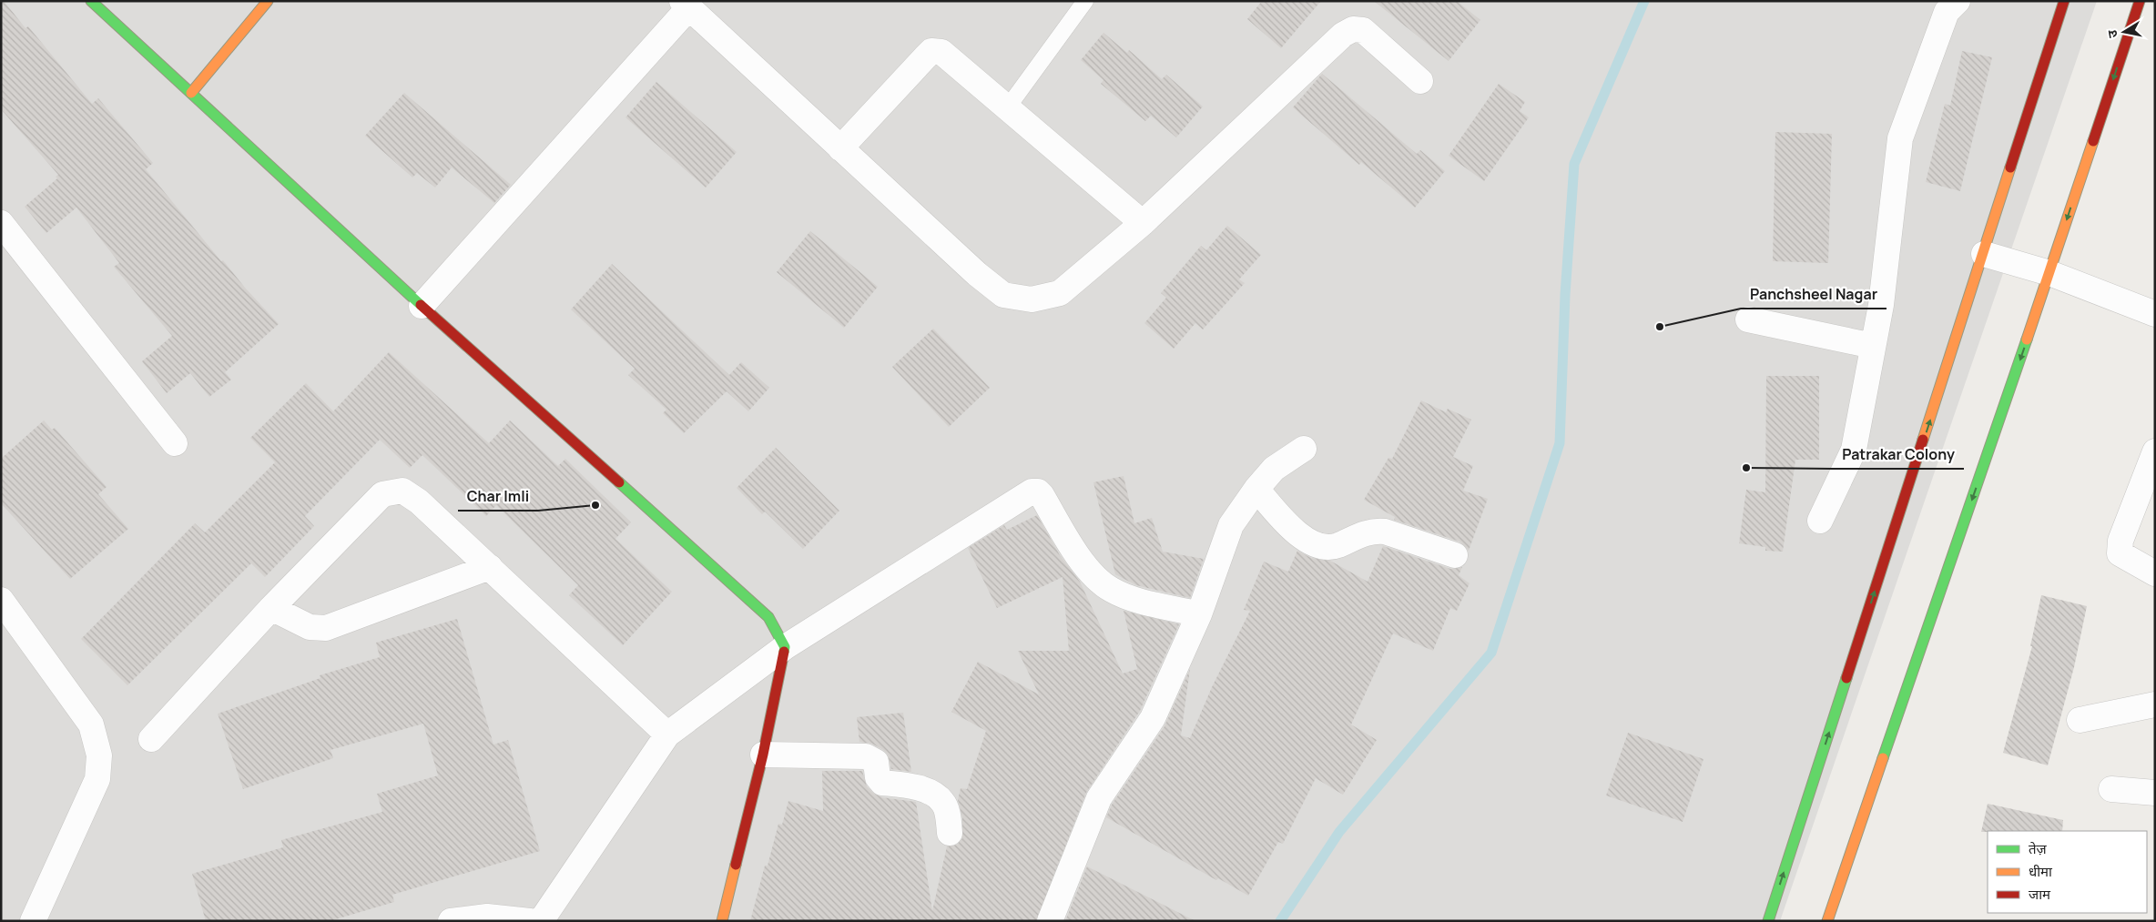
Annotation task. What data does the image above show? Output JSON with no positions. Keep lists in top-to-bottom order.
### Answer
{
  "places": ["Panchsheel Nagar", "Patrakar Colony", "Char Imli"],
  "legend": ["तेज़", "धीमा", "जाम"],
  "north": "left"
}
